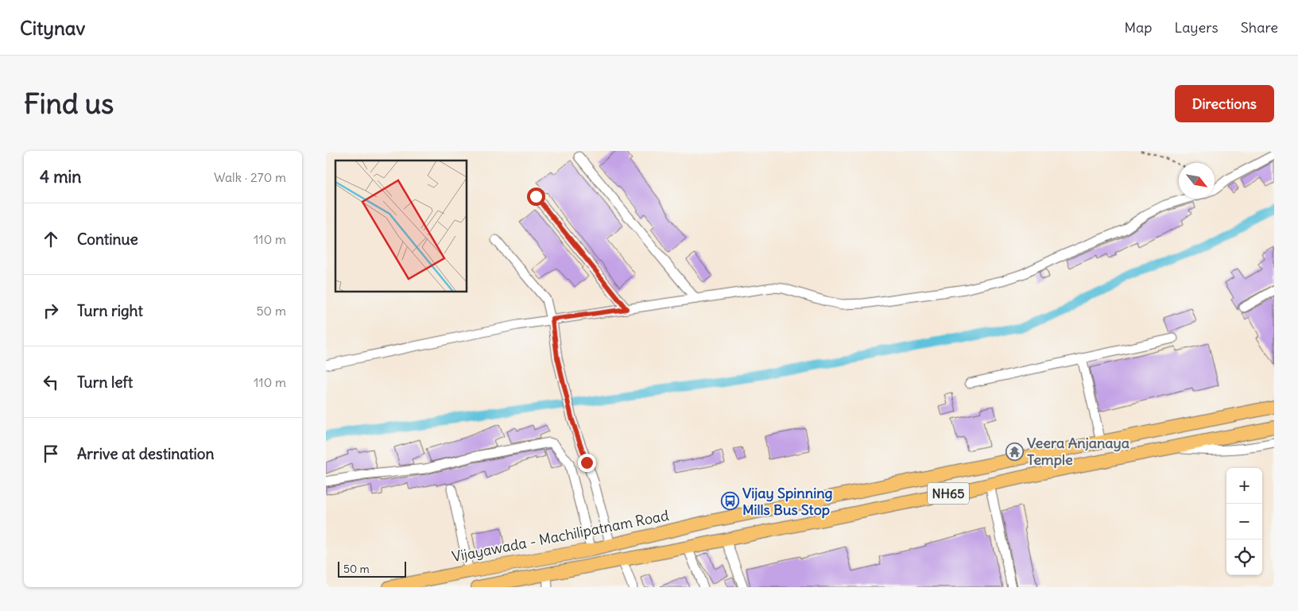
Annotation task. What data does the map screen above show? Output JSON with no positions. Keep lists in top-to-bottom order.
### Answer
{
  "streets": {
    "highway": ["NH65", "Vijayawada - Machilipatnam Road"]
  },
  "places": {
    "temple": ["Veera Anjanaya Temple"],
    "bus stop": ["Vijay Spinning Mills Bus Stop"]
  },
  "scale_bar": "50 m",
  "north": "bottom right",
  "page": {
    "header": "Citynav",
    "nav": ["Map", "Layers", "Share"],
    "buttons": "Directions",
    "title": "Find us",
    "heading": ["4 min", "Walk · 270 m"],
    "list": [
      ["Continue", "110 m"],
      ["Turn right", "50 m"],
      ["Turn left", "110 m"],
      "Arrive at destination"
    ],
    "map_buttons": ["+", "−"],
    "scale": "50 m"
  }
}
